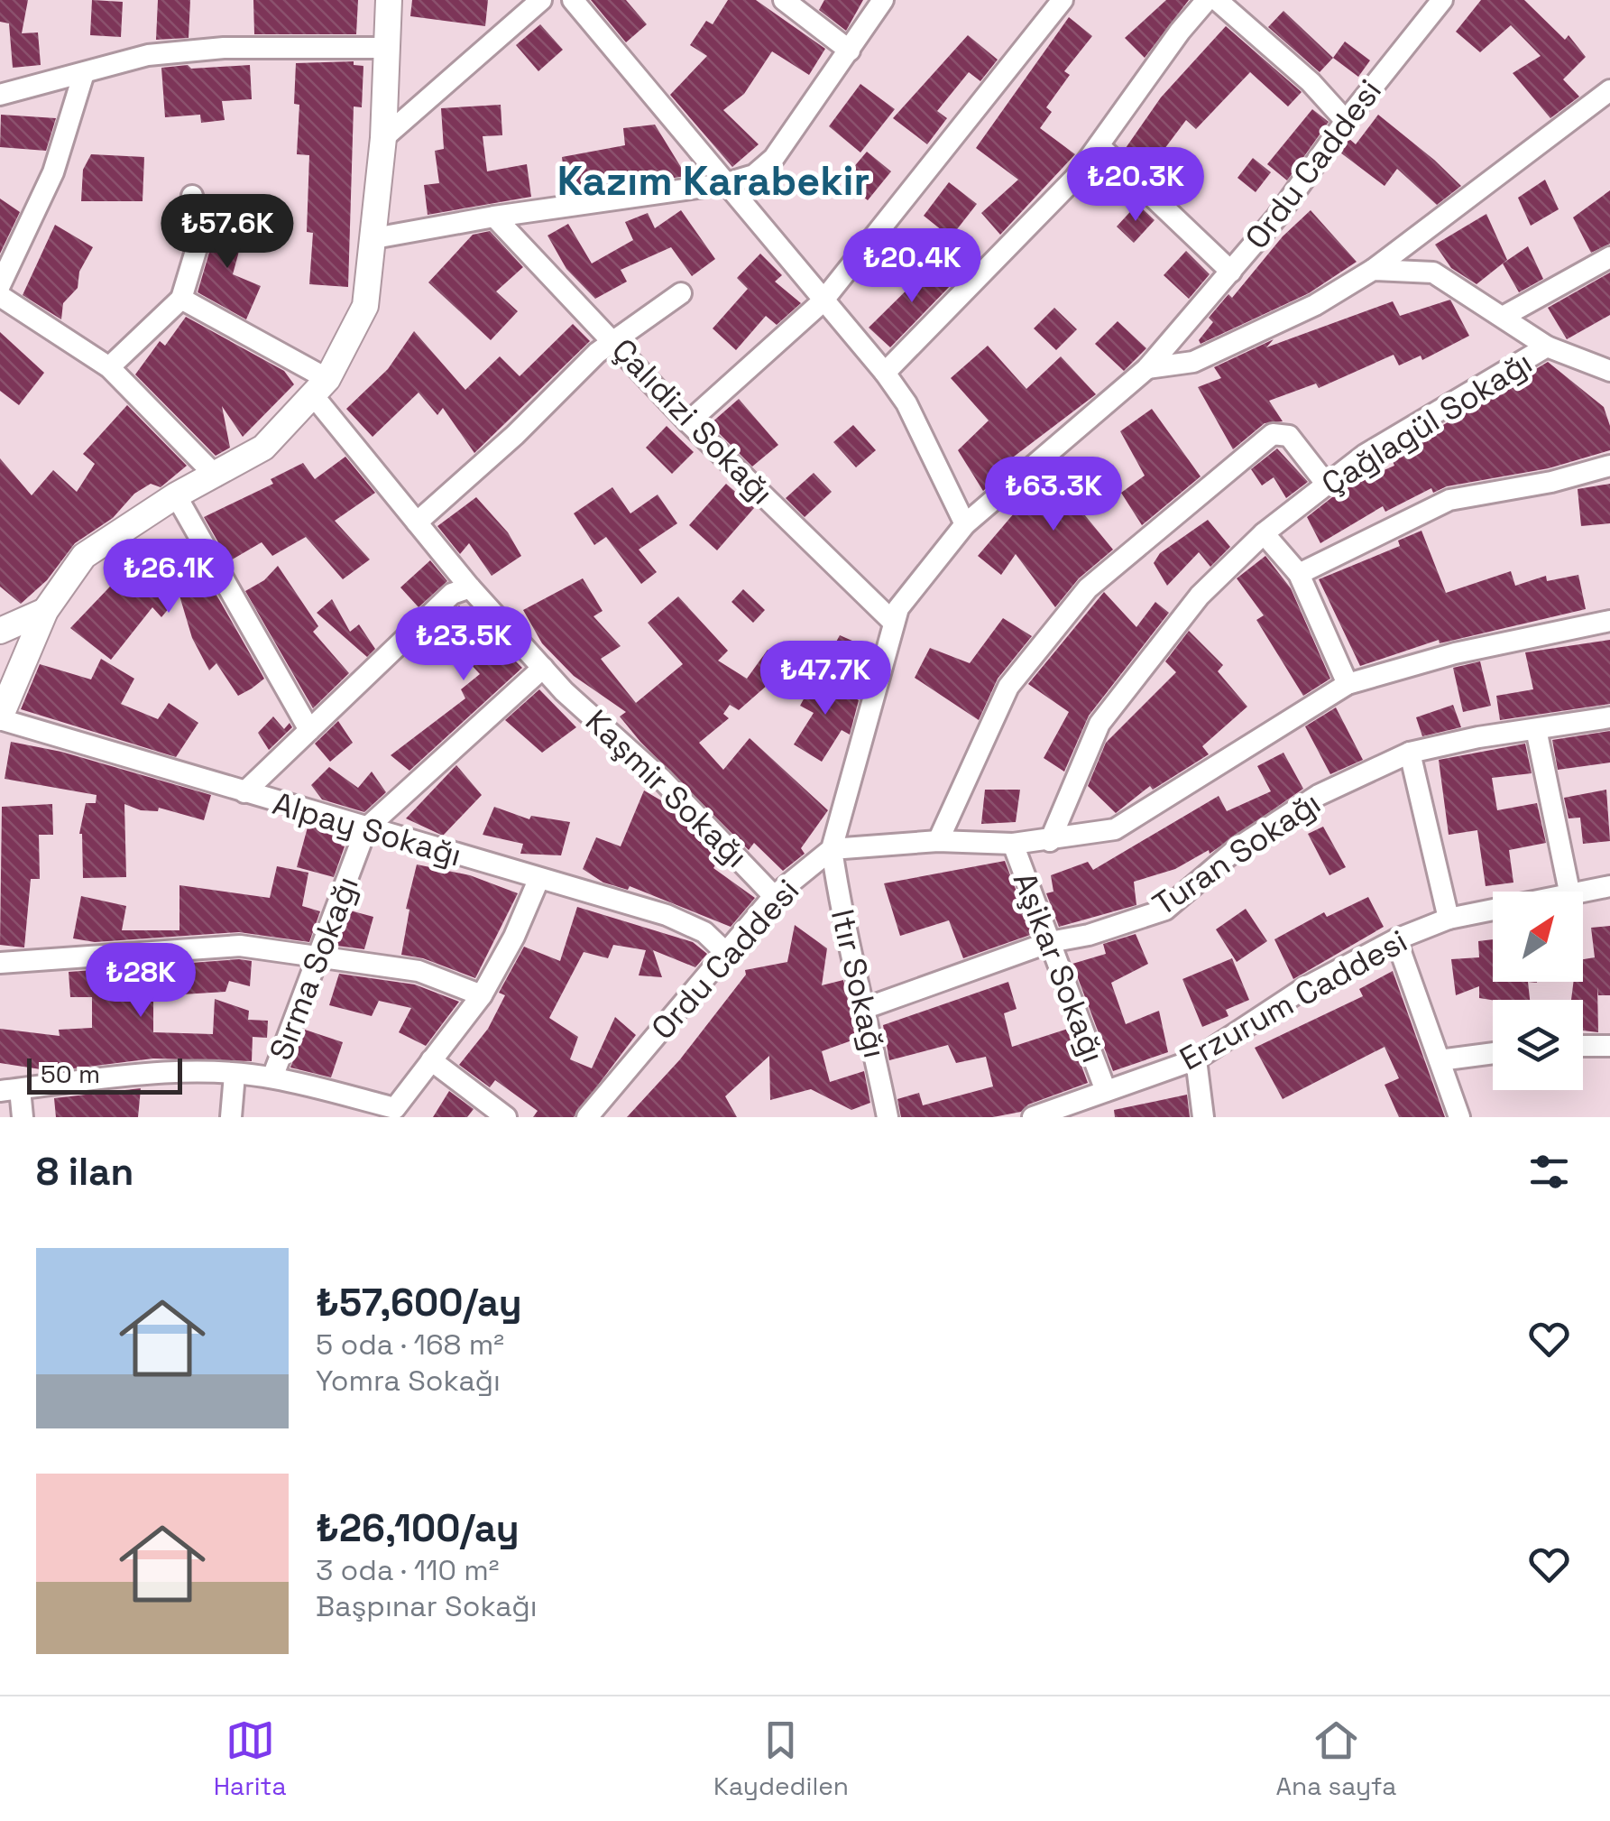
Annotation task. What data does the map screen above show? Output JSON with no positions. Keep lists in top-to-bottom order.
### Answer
{
  "streets": {
    "street": [
      "Ordu Caddesi",
      "Çalıdizi Sokağı",
      "Çağlagül Sokağı",
      "Kaşmir Sokağı",
      "Alpay Sokağı",
      "Turan Sokağı",
      "Aşikar Sokağı",
      "Sırma Sokağı",
      "Itır Sokağı",
      "Erzurum Caddesi"
    ]
  },
  "crossings": [
    ["Ordu Caddesi", "Çalıdizi Sokağı"],
    ["Ordu Caddesi", "Kaşmir Sokağı"],
    ["Ordu Caddesi", "Alpay Sokağı"],
    ["Ordu Caddesi", "Itır Sokağı"],
    ["Kaşmir Sokağı", "Sırma Sokağı"],
    ["Alpay Sokağı", "Sırma Sokağı"],
    ["Turan Sokağı", "Aşikar Sokağı"],
    ["Turan Sokağı", "Itır Sokağı"],
    ["Aşikar Sokağı", "Erzurum Caddesi"]
  ],
  "districts": ["Kazım Karabekir"],
  "scale_bar": "50 m",
  "north": "top right",
  "page": {
    "price": [
      "₺20.3K",
      "₺57.6K",
      "₺20.4K",
      "₺63.3K",
      "₺26.1K",
      "₺23.5K",
      "₺47.7K",
      "₺28K"
    ],
    "scale": "50 m",
    "heading": "8 ilan",
    "list": [
      {
        "name": "₺57,600/ay",
        "note": "5 oda · 168 m² · Yomra Sokağı"
      },
      {
        "name": "₺26,100/ay",
        "note": "3 oda · 110 m² · Başpınar Sokağı"
      }
    ],
    "tabs": ["Harita", "Kaydedilen", "Ana sayfa"]
  }
}
